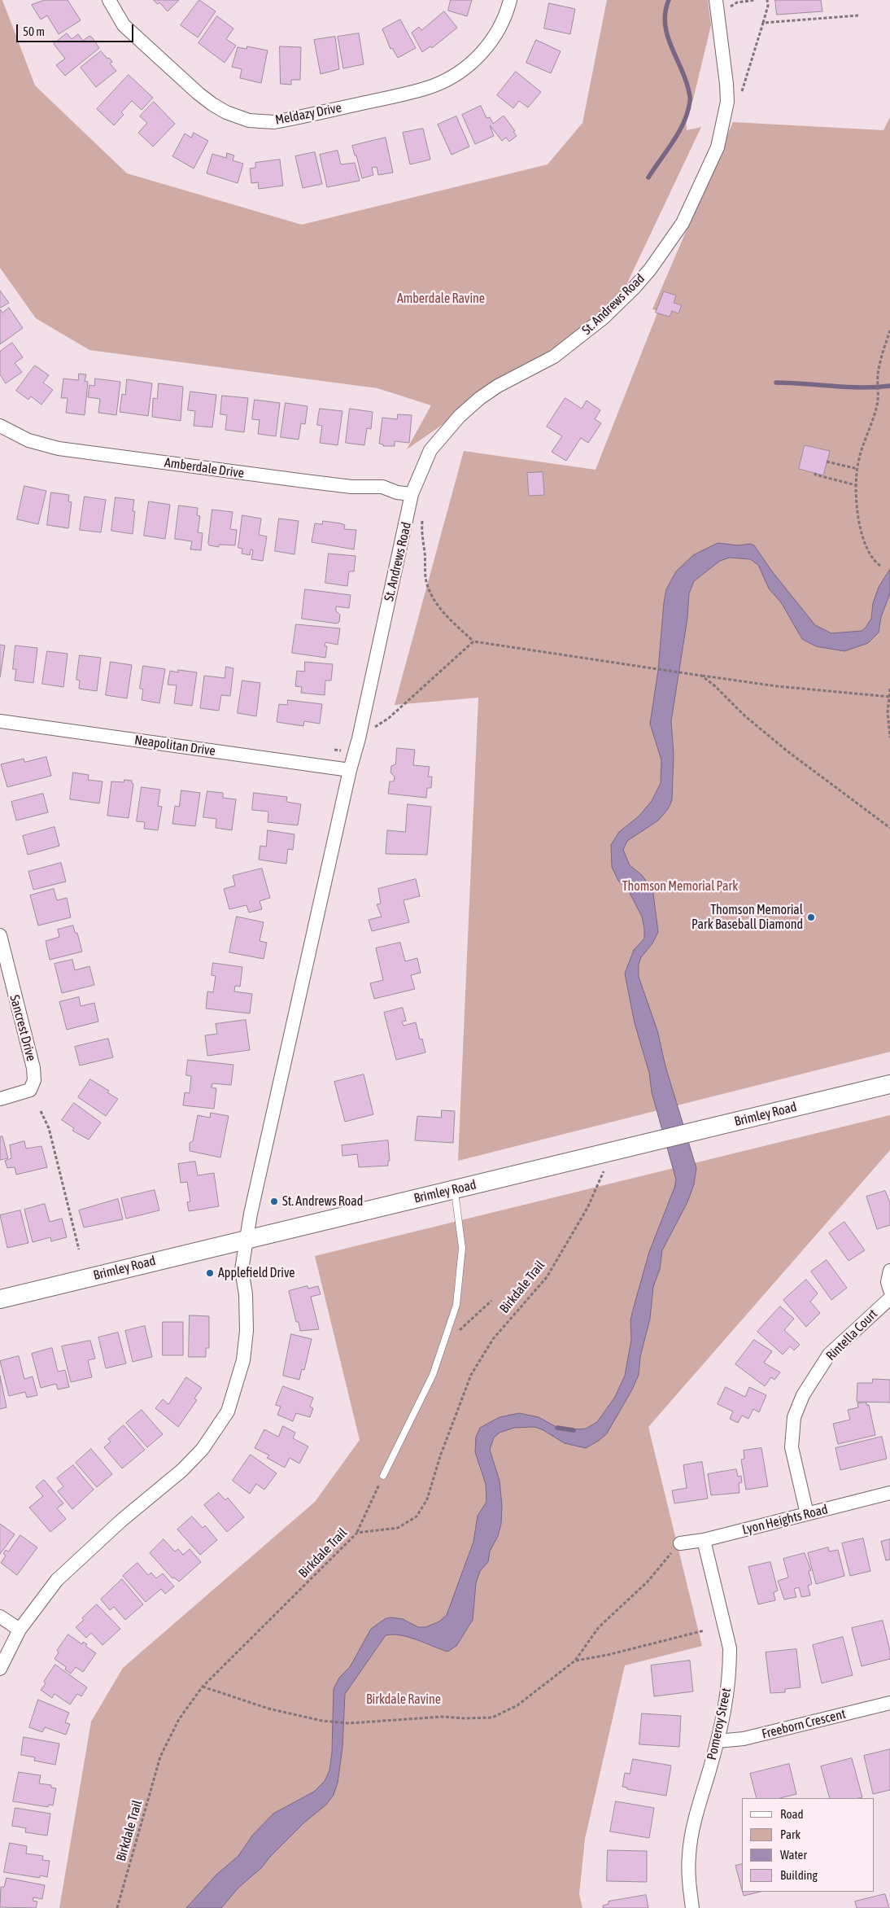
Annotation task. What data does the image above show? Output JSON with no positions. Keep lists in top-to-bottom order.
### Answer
{
  "streets": {
    "main road": ["Brimley Road"],
    "street": [
      "Meldazy Drive",
      "St. Andrews Road",
      "Amberdale Drive",
      "Neapolitan Drive",
      "Sancrest Drive",
      "Rintella Court",
      "Lyon Heights Road",
      "Pomeroy Street",
      "Freeborn Crescent"
    ],
    "path": ["Birkdale Trail"]
  },
  "crossings": [
    ["St. Andrews Road", "Amberdale Drive"],
    ["St. Andrews Road", "Neapolitan Drive"],
    ["St. Andrews Road", "Brimley Road"],
    ["Brimley Road", "Birkdale Trail"],
    ["Rintella Court", "Lyon Heights Road"],
    ["Lyon Heights Road", "Pomeroy Street"],
    ["Pomeroy Street", "Freeborn Crescent"]
  ],
  "parks": ["Amberdale Ravine", "Thomson Memorial Park", "Birkdale Ravine"],
  "places": ["Thomson Memorial Park Baseball Diamond", "St. Andrews Road", "Applefield Drive"],
  "legend": [
    "Road",
    "Park",
    "Water",
    "Building"
  ],
  "scale_bar": "50 m"
}
